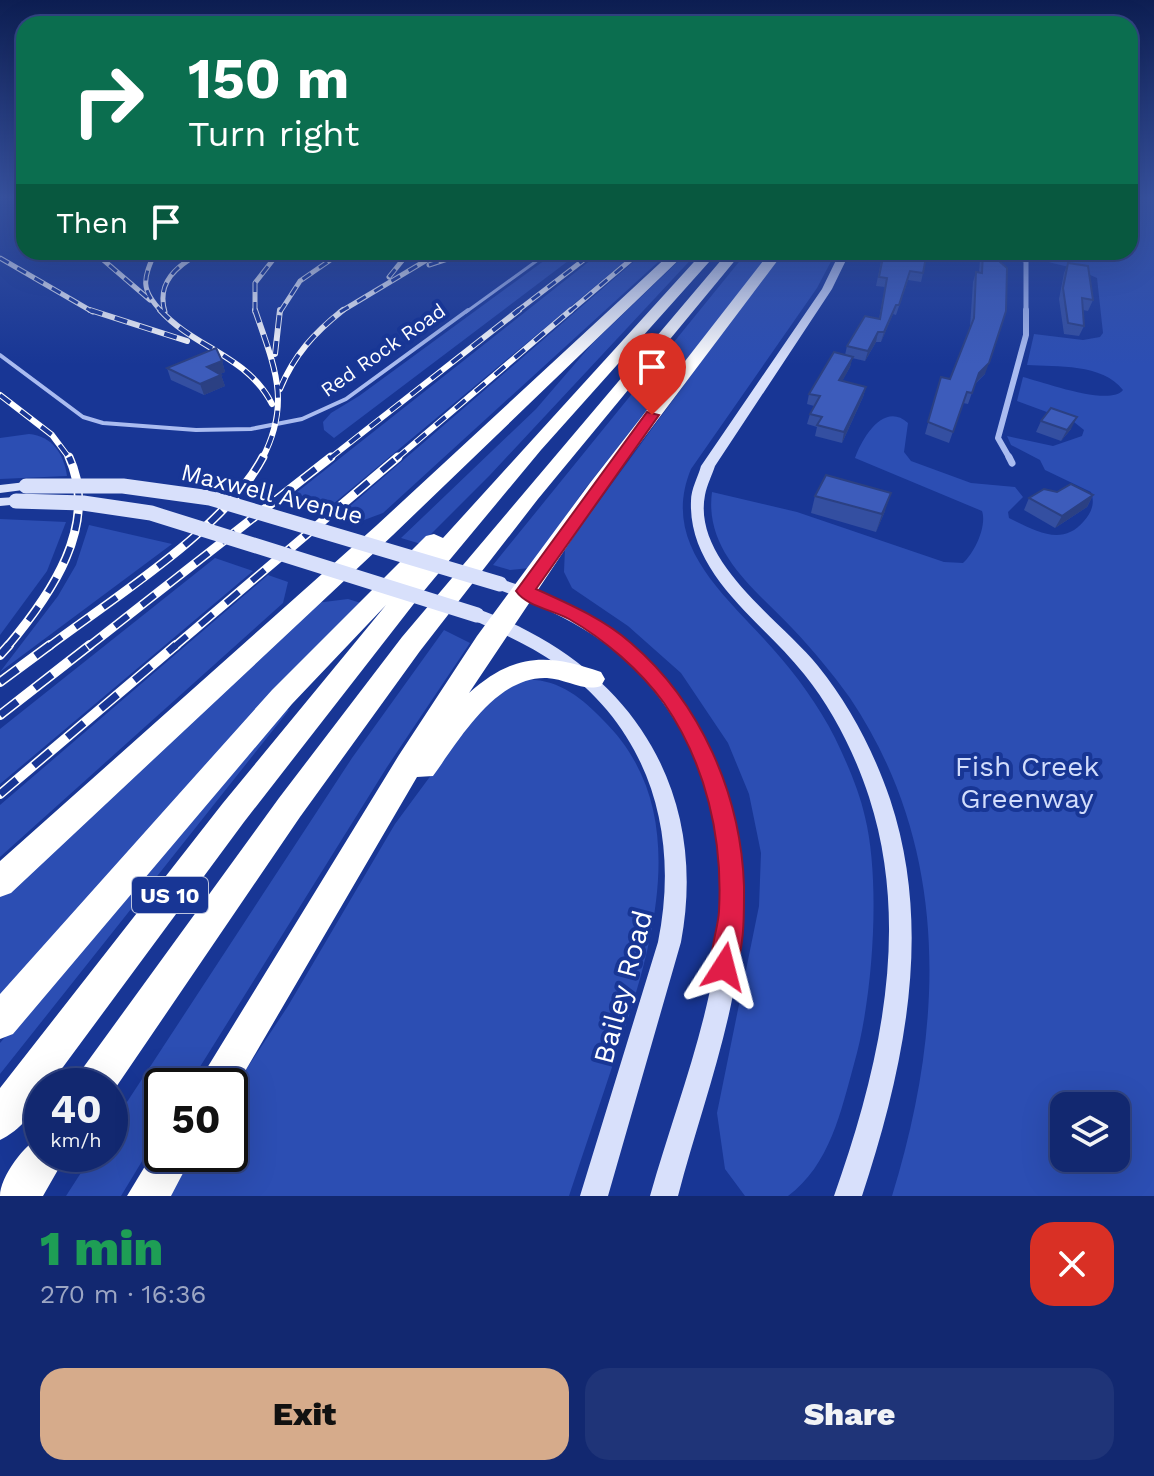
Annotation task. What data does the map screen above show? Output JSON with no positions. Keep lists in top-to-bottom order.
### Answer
{
  "streets": {
    "highway": ["US 10"],
    "main road": ["Maxwell Avenue", "Bailey Road"],
    "lane": ["Red Rock Road"]
  },
  "crossings": [
    ["Maxwell Avenue", "Bailey Road"]
  ],
  "parks": ["Fish Creek Greenway"],
  "page": {
    "turn": ["150 m", "Turn right"],
    "then": "Then",
    "speed": "40 km/h",
    "limit": "50",
    "heading": ["1 min", "270 m · 16:36"],
    "buttons": ["Exit", "Share"]
  }
}
